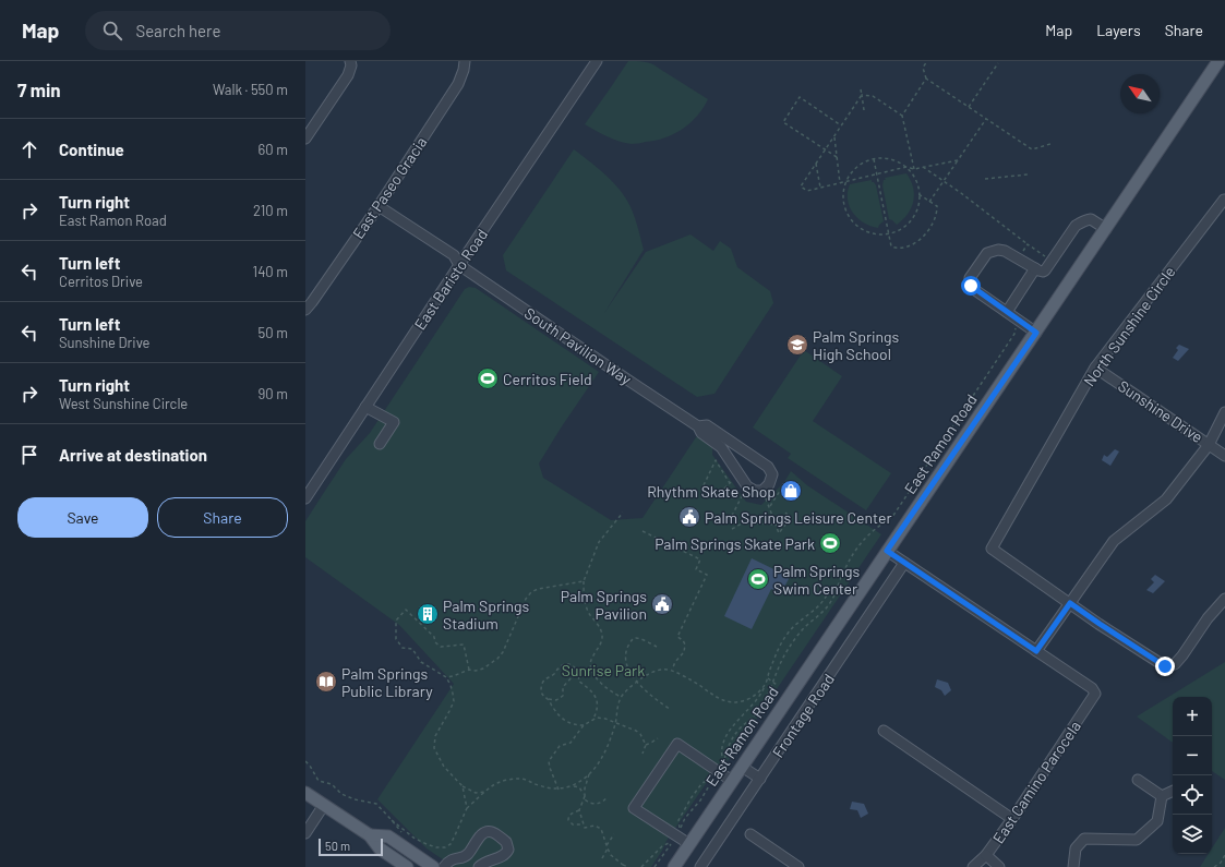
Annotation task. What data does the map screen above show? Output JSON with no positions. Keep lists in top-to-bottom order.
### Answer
{
  "streets": {
    "main road": ["East Ramon Road"],
    "street": [
      "East Paseo Gracia",
      "East Baristo Road",
      "North Sunshine Circle",
      "South Pavilion Way",
      "Sunshine Drive",
      "Frontage Road",
      "East Camino Parocela"
    ]
  },
  "crossings": [
    ["East Paseo Gracia", "South Pavilion Way"],
    ["East Baristo Road", "South Pavilion Way"],
    ["North Sunshine Circle", "Sunshine Drive"]
  ],
  "parks": ["Sunrise Park"],
  "places": {
    "school or university": ["Palm Springs High School"],
    "sports": ["Cerritos Field", "Palm Springs Skate Park", "Palm Springs Swim Center"],
    "shop": ["Rhythm Skate Shop"],
    "public building": ["Palm Springs Leisure Center", "Palm Springs Pavilion"],
    "building": ["Palm Springs Stadium"],
    "library": ["Palm Springs Public Library"]
  },
  "scale_bar": "50 m",
  "north": "top left",
  "page": {
    "header": "Map",
    "search": "Search here",
    "nav": ["Map", "Layers", "Share"],
    "heading": ["7 min", "Walk · 550 m"],
    "list": [
      ["Continue", "60 m"],
      ["Turn right", "East Ramon Road", "210 m"],
      ["Turn left", "Cerritos Drive", "140 m"],
      ["Turn left", "Sunshine Drive", "50 m"],
      ["Turn right", "West Sunshine Circle", "90 m"],
      "Arrive at destination"
    ],
    "buttons": ["Save", "Share"],
    "map_buttons": ["+", "−"],
    "scale": "50 m"
  }
}
